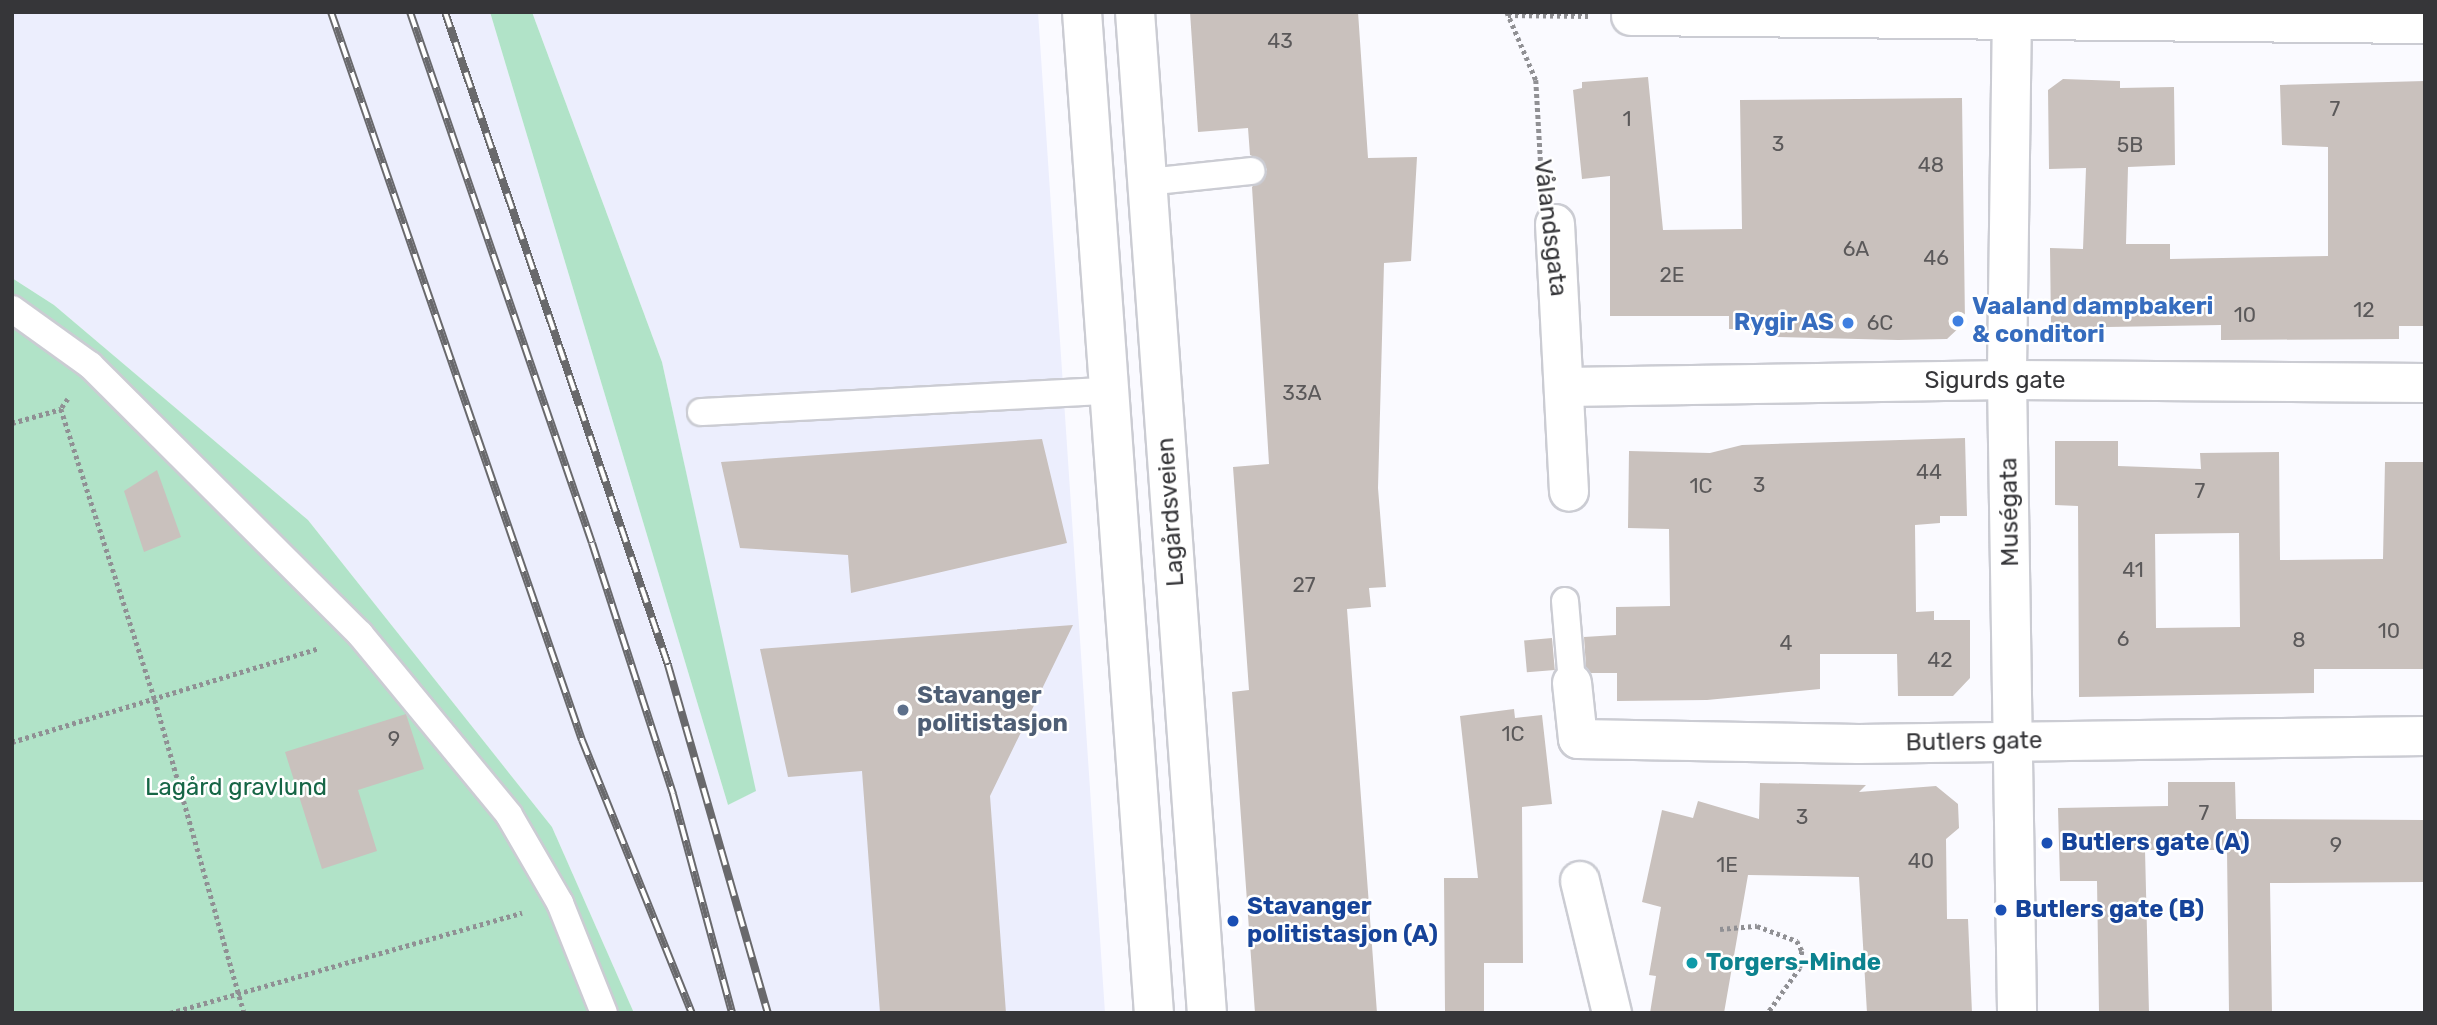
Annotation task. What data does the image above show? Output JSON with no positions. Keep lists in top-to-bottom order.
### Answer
{
  "streets": {
    "street": [
      "Vålandsgata",
      "Sigurds gate",
      "Lagårdsveien",
      "Muségata",
      "Butlers gate"
    ]
  },
  "crossings": [
    ["Vålandsgata", "Sigurds gate"],
    ["Sigurds gate", "Muségata"],
    ["Muségata", "Butlers gate"]
  ],
  "parks": ["Lagård gravlund"],
  "places": [
    "Vaaland dampbakeri & conditori",
    "Rygir AS",
    "Stavanger politistasjon",
    "Butlers gate (A)",
    "Butlers gate (B)",
    "Stavanger politistasjon (A)",
    "Torgers-Minde"
  ],
  "house_numbers": [
    "43",
    "7",
    "1",
    "3",
    "5B",
    "48",
    "6A",
    "46",
    "2E",
    "12",
    "10",
    "6C",
    "33A",
    "44",
    "3",
    "1C",
    "7",
    "41",
    "27",
    "10",
    "6",
    "8",
    "4",
    "42",
    "1C",
    "9",
    "7",
    "3",
    "9",
    "40",
    "1E"
  ]
}
